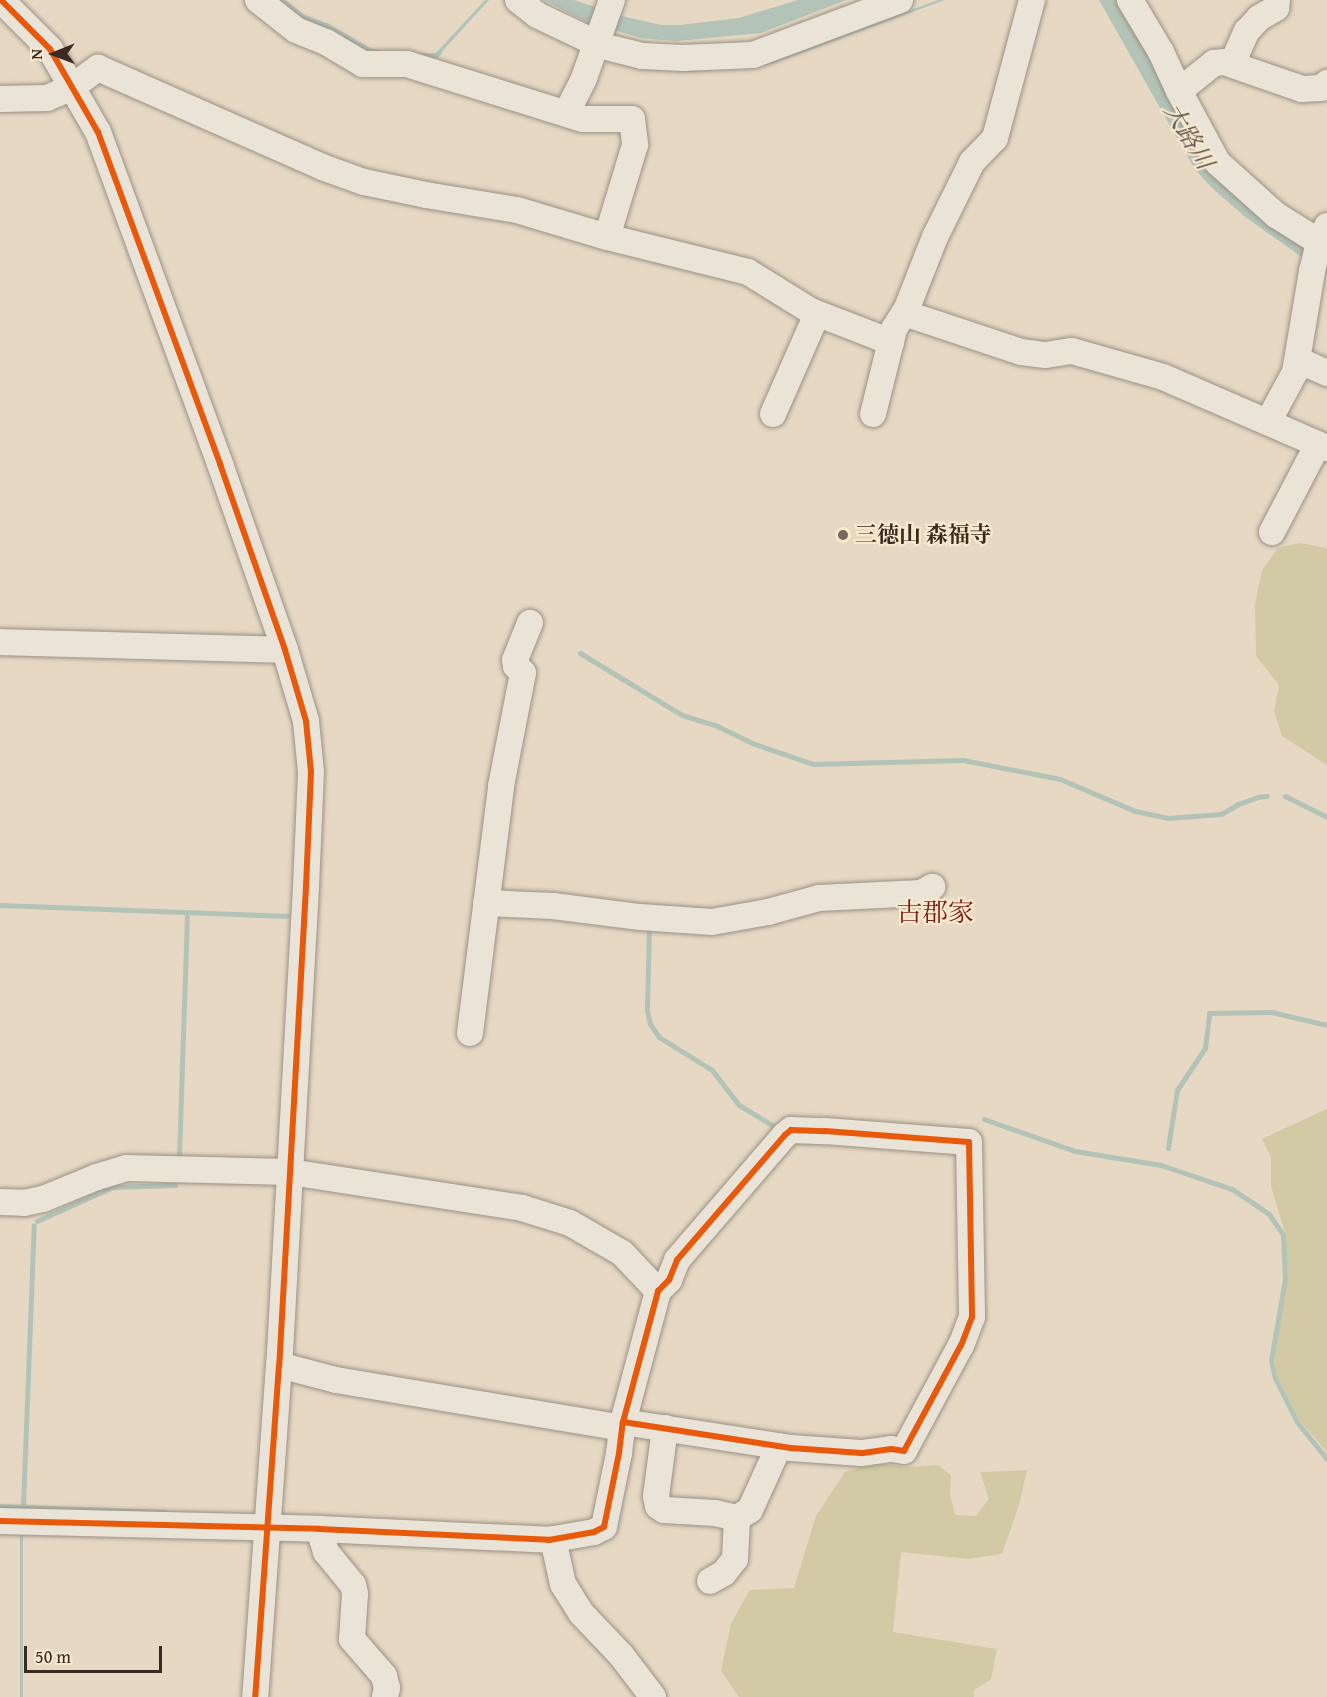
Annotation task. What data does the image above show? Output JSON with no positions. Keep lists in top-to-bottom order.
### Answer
{
  "districts": ["古郡家"],
  "water": ["大路川"],
  "places": ["三徳山 森福寺"],
  "scale_bar": "50 m",
  "north": "left"
}
